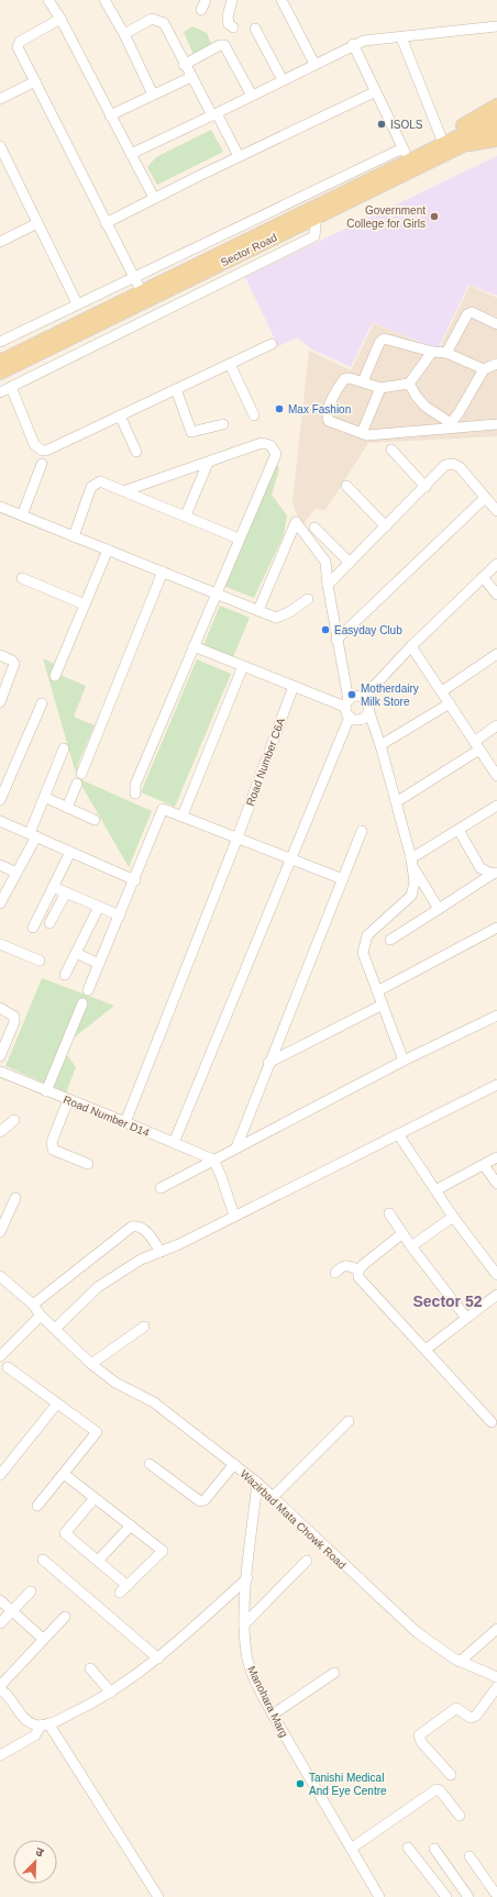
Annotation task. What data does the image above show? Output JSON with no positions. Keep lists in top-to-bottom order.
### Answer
{
  "streets": {
    "main road": ["Sector Road"],
    "street": [
      "Road Number C6A",
      "Road Number D14",
      "Wazirbad Mata Chowk Road",
      "Manohara Marg"
    ]
  },
  "crossings": [
    ["Road Number C6A", "Road Number D14"],
    ["Wazirbad Mata Chowk Road", "Manohara Marg"]
  ],
  "districts": ["Sector 52"],
  "places": [
    "ISOLS",
    "Government College for Girls",
    "Max Fashion",
    "Easyday Club",
    "Motherdairy Milk Store",
    "Tanishi Medical And Eye Centre"
  ],
  "north": "top right"
}
